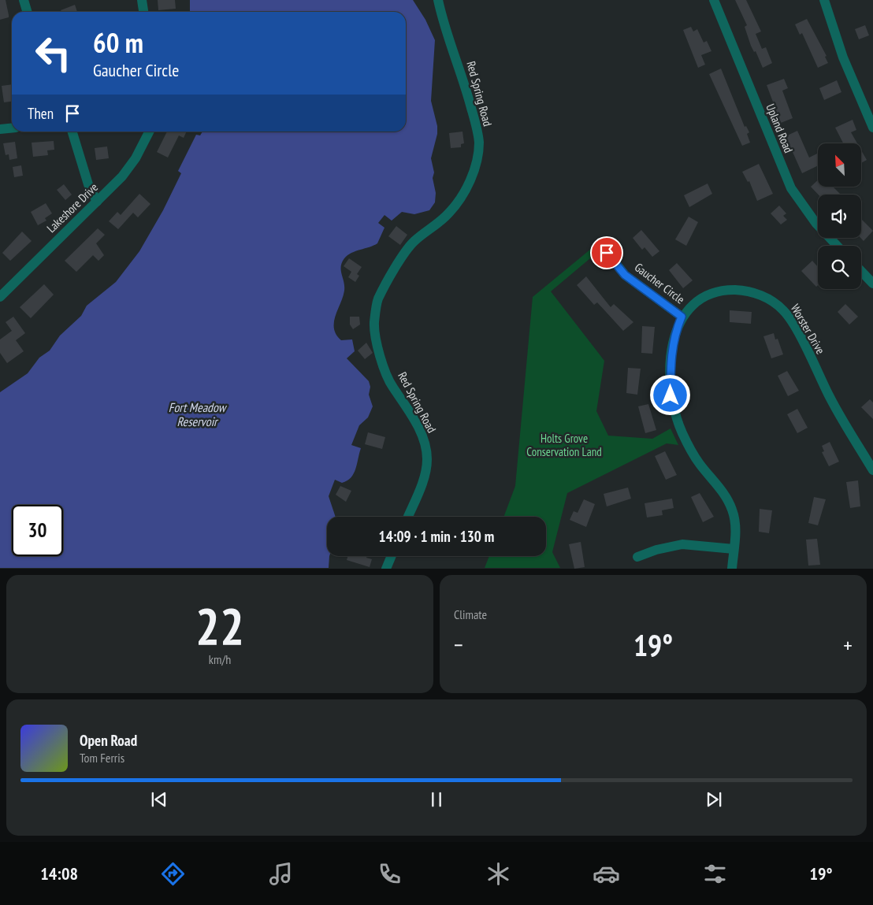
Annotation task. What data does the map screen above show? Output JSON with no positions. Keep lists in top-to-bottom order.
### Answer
{
  "streets": {
    "street": [
      "Red Spring Road",
      "Upland Road",
      "Lakeshore Drive",
      "Gaucher Circle",
      "Worster Drive"
    ]
  },
  "crossings": [
    ["Gaucher Circle", "Worster Drive"]
  ],
  "water": ["Fort Meadow Reservoir"],
  "parks": ["Holts Grove Conservation Land"],
  "north": "top left",
  "page": {
    "turn": ["60 m", "Gaucher Circle"],
    "then": "Then",
    "limit": "30",
    "trip": "14:09 · 1 min · 130 m",
    "tile": [
      ["22", "km/h"],
      "Climate"
    ],
    "heat": ["−", "19°", "+"],
    "song": ["Open Road", "Tom Ferris"],
    "tabs": ["14:08", "19°"]
  }
}
